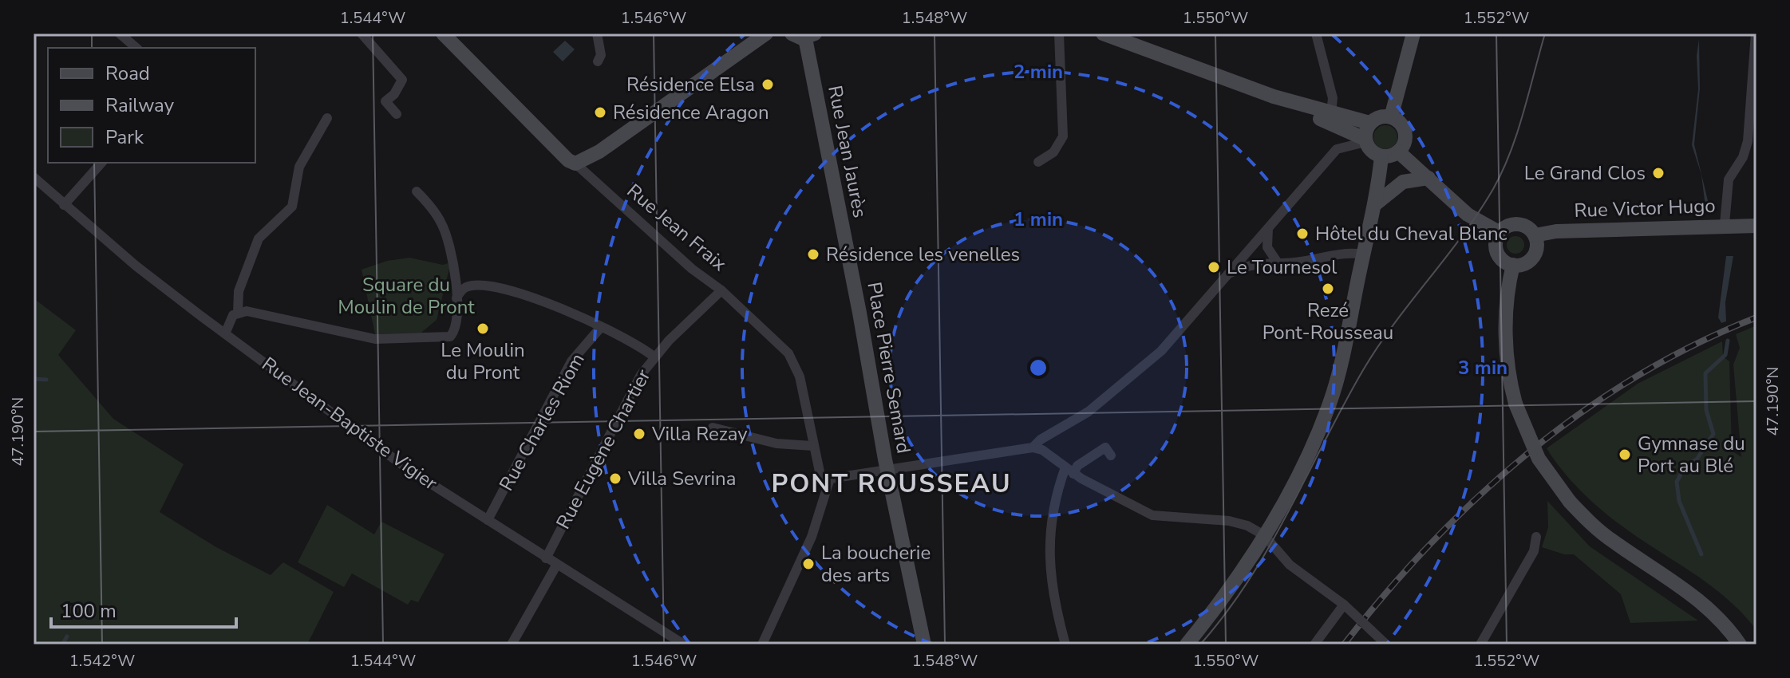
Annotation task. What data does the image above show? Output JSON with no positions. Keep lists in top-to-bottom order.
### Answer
{
  "streets": {
    "street": [
      "Rue Jean Jaurès",
      "Rue Victor Hugo",
      "Rue Jean Fraix",
      "Place Pierre Semard",
      "Rue Charles Riom",
      "Rue Jean-Baptiste Vigier",
      "Rue Eugène Chartier"
    ]
  },
  "crossings": [
    ["Rue Jean Jaurès", "Place Pierre Semard"],
    ["Rue Jean Fraix", "Rue Eugène Chartier"],
    ["Rue Charles Riom", "Rue Jean-Baptiste Vigier"],
    ["Rue Jean-Baptiste Vigier", "Rue Eugène Chartier"]
  ],
  "districts": ["PONT ROUSSEAU"],
  "parks": ["Square du Moulin de Pront"],
  "places": [
    "Résidence Elsa",
    "Résidence Aragon",
    "Le Grand Clos",
    "Hôtel du Cheval Blanc",
    "Résidence les venelles",
    "Le Tournesol",
    "Rezé Pont-Rousseau",
    "Le Moulin du Pront",
    "Villa Rezay",
    "Gymnase du Port au Blé",
    "Villa Sevrina",
    "La boucherie des arts"
  ],
  "legend": ["Road", "Railway", "Park"],
  "scale_bar": "100 m",
  "coordinates": [
    "1.544°W",
    "1.546°W",
    "1.548°W",
    "1.550°W",
    "1.552°W",
    "47.190°N",
    "1.542°W"
  ],
  "rings": ["2 min", "1 min", "3 min"]
}
